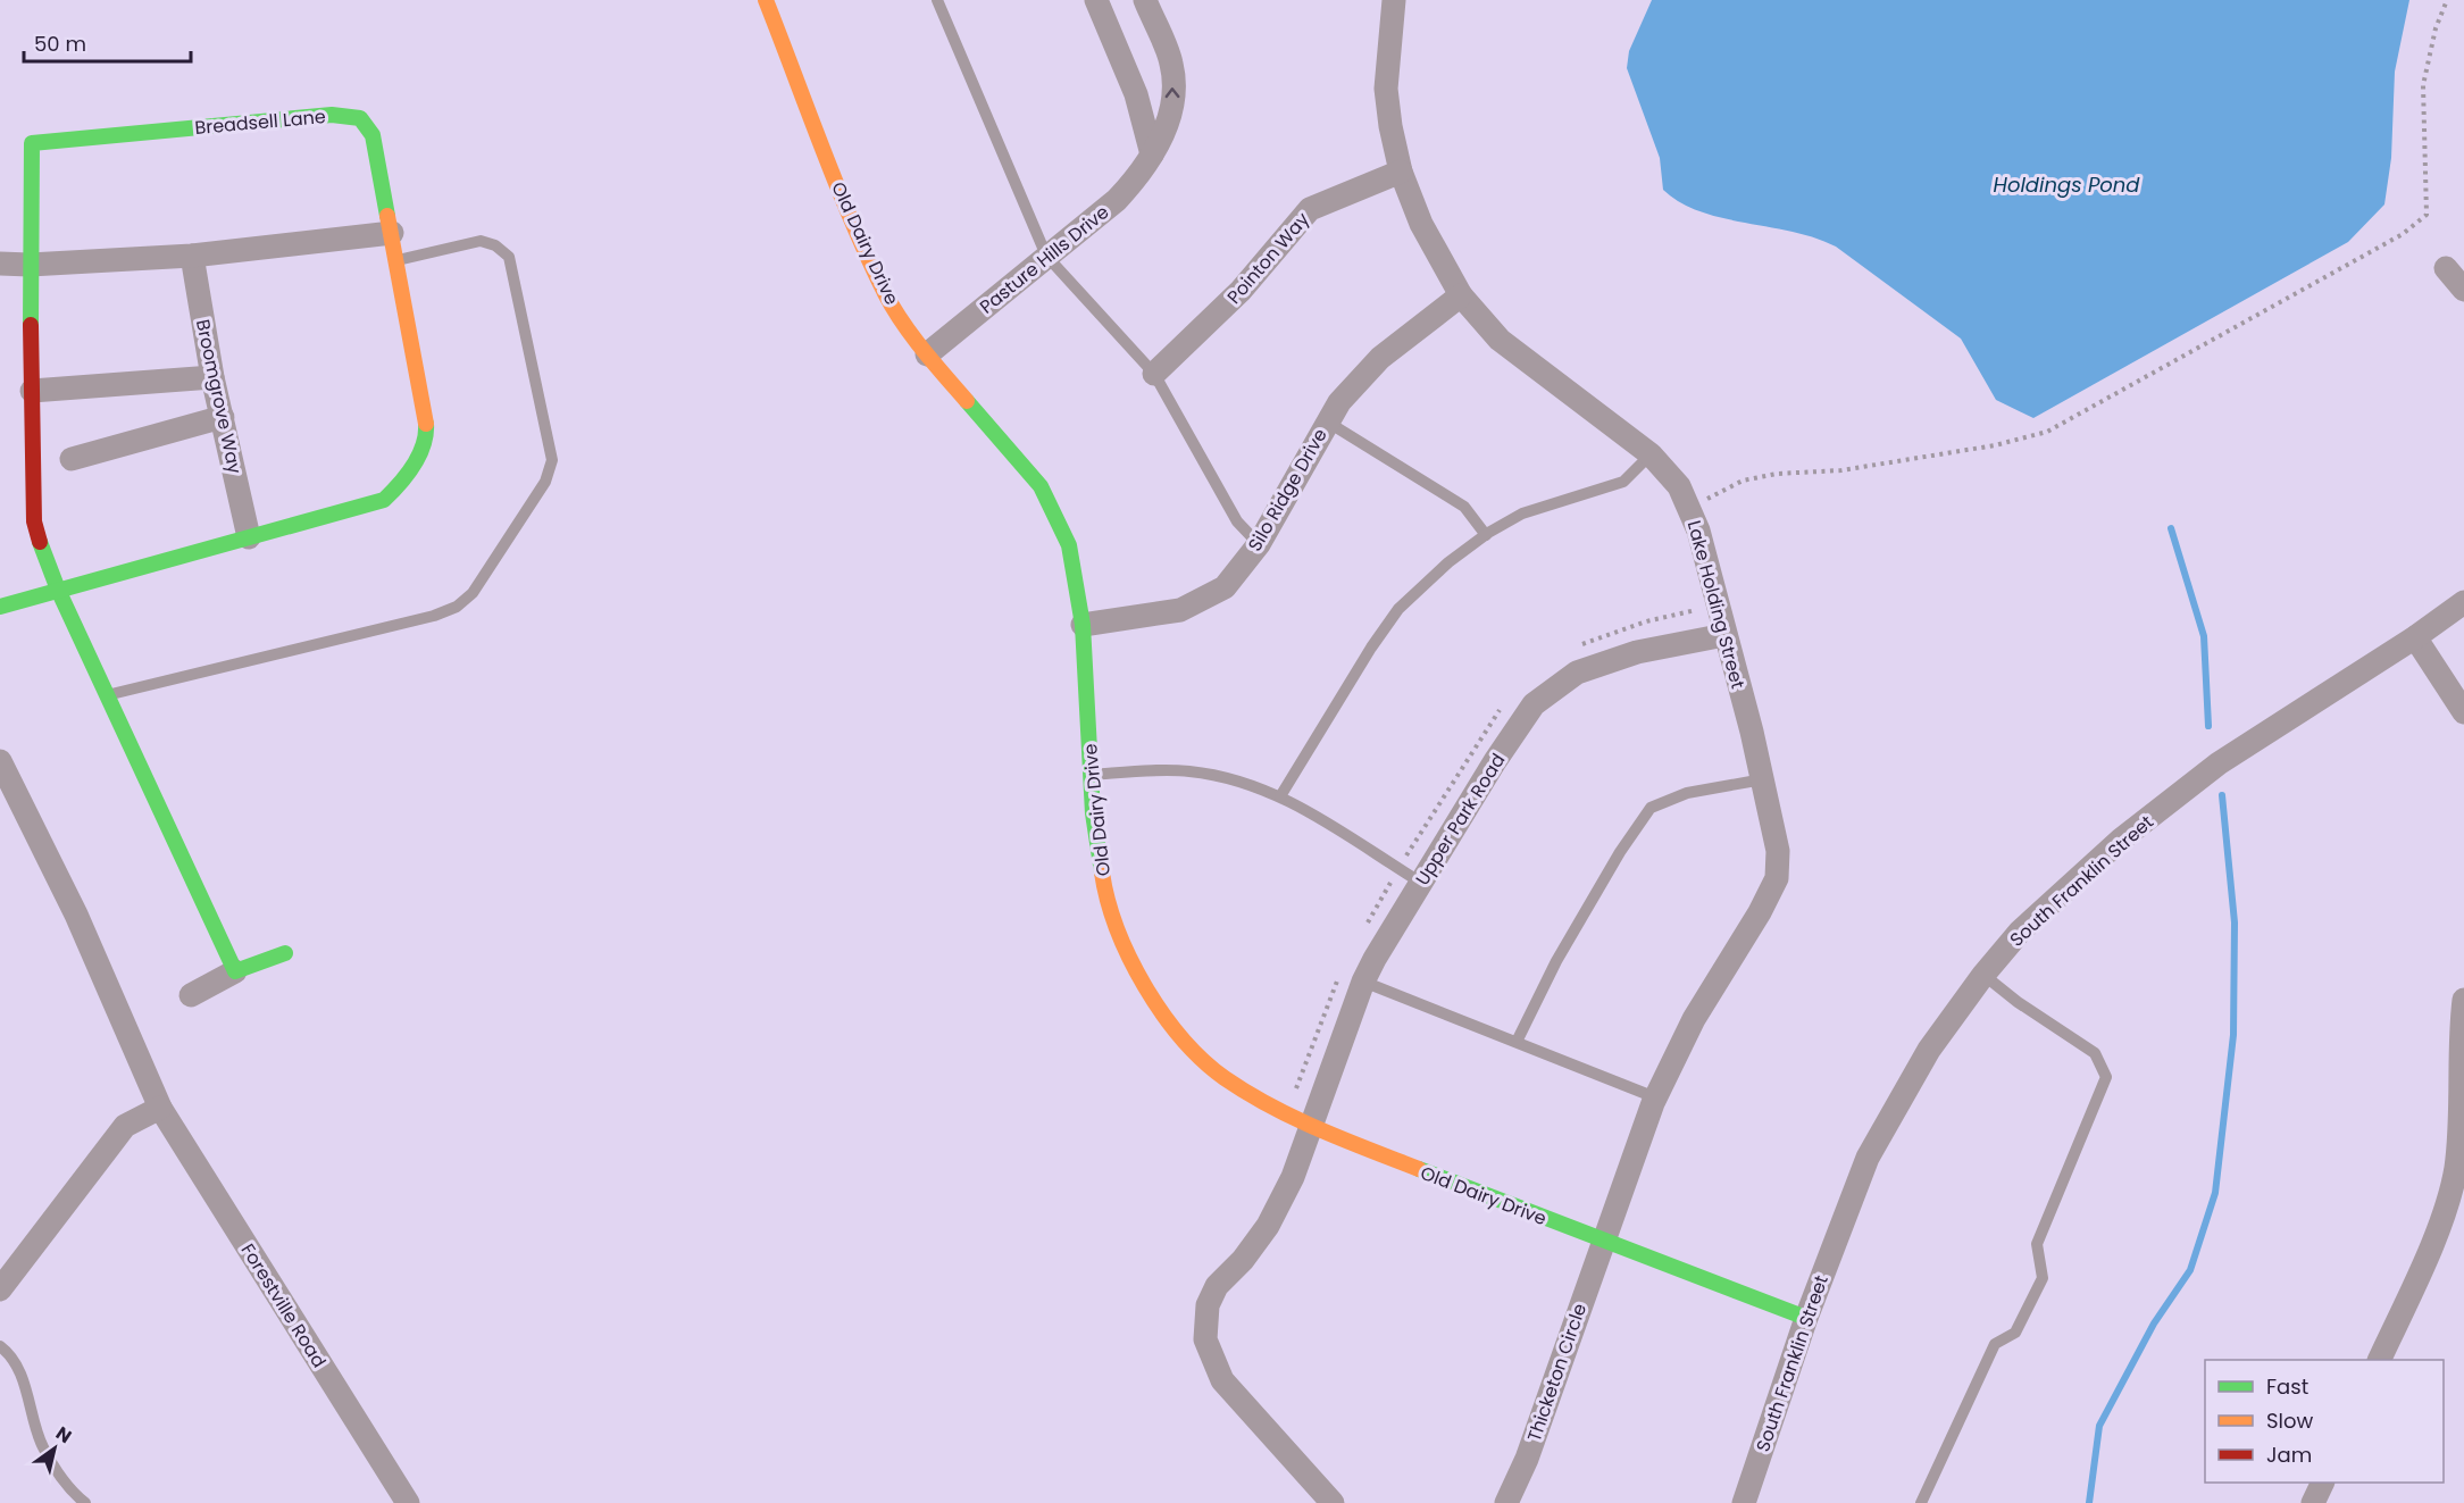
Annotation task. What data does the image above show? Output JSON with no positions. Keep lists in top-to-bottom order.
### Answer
{
  "streets": {
    "street": [
      "Breadsell Lane",
      "Old Dairy Drive",
      "Pointon Way",
      "Pasture Hills Drive",
      "Broomgrove Way",
      "Silo Ridge Drive",
      "Lake Holding Street",
      "Upper Park Road",
      "South Franklin Street",
      "Forestville Road",
      "Thicketon Circle"
    ]
  },
  "crossings": [
    ["Breadsell Lane", "Broomgrove Way"],
    ["Old Dairy Drive", "Pasture Hills Drive"],
    ["Old Dairy Drive", "Silo Ridge Drive"],
    ["Old Dairy Drive", "Lake Holding Street"],
    ["Old Dairy Drive", "Upper Park Road"],
    ["Old Dairy Drive", "South Franklin Street"],
    ["Old Dairy Drive", "Thicketon Circle"],
    ["Pointon Way", "Lake Holding Street"],
    ["Silo Ridge Drive", "Lake Holding Street"],
    ["Lake Holding Street", "Upper Park Road"],
    ["Lake Holding Street", "Thicketon Circle"]
  ],
  "water": ["Holdings Pond"],
  "legend": ["Fast", "Slow", "Jam"],
  "scale_bar": "50 m",
  "north": "top right"
}
